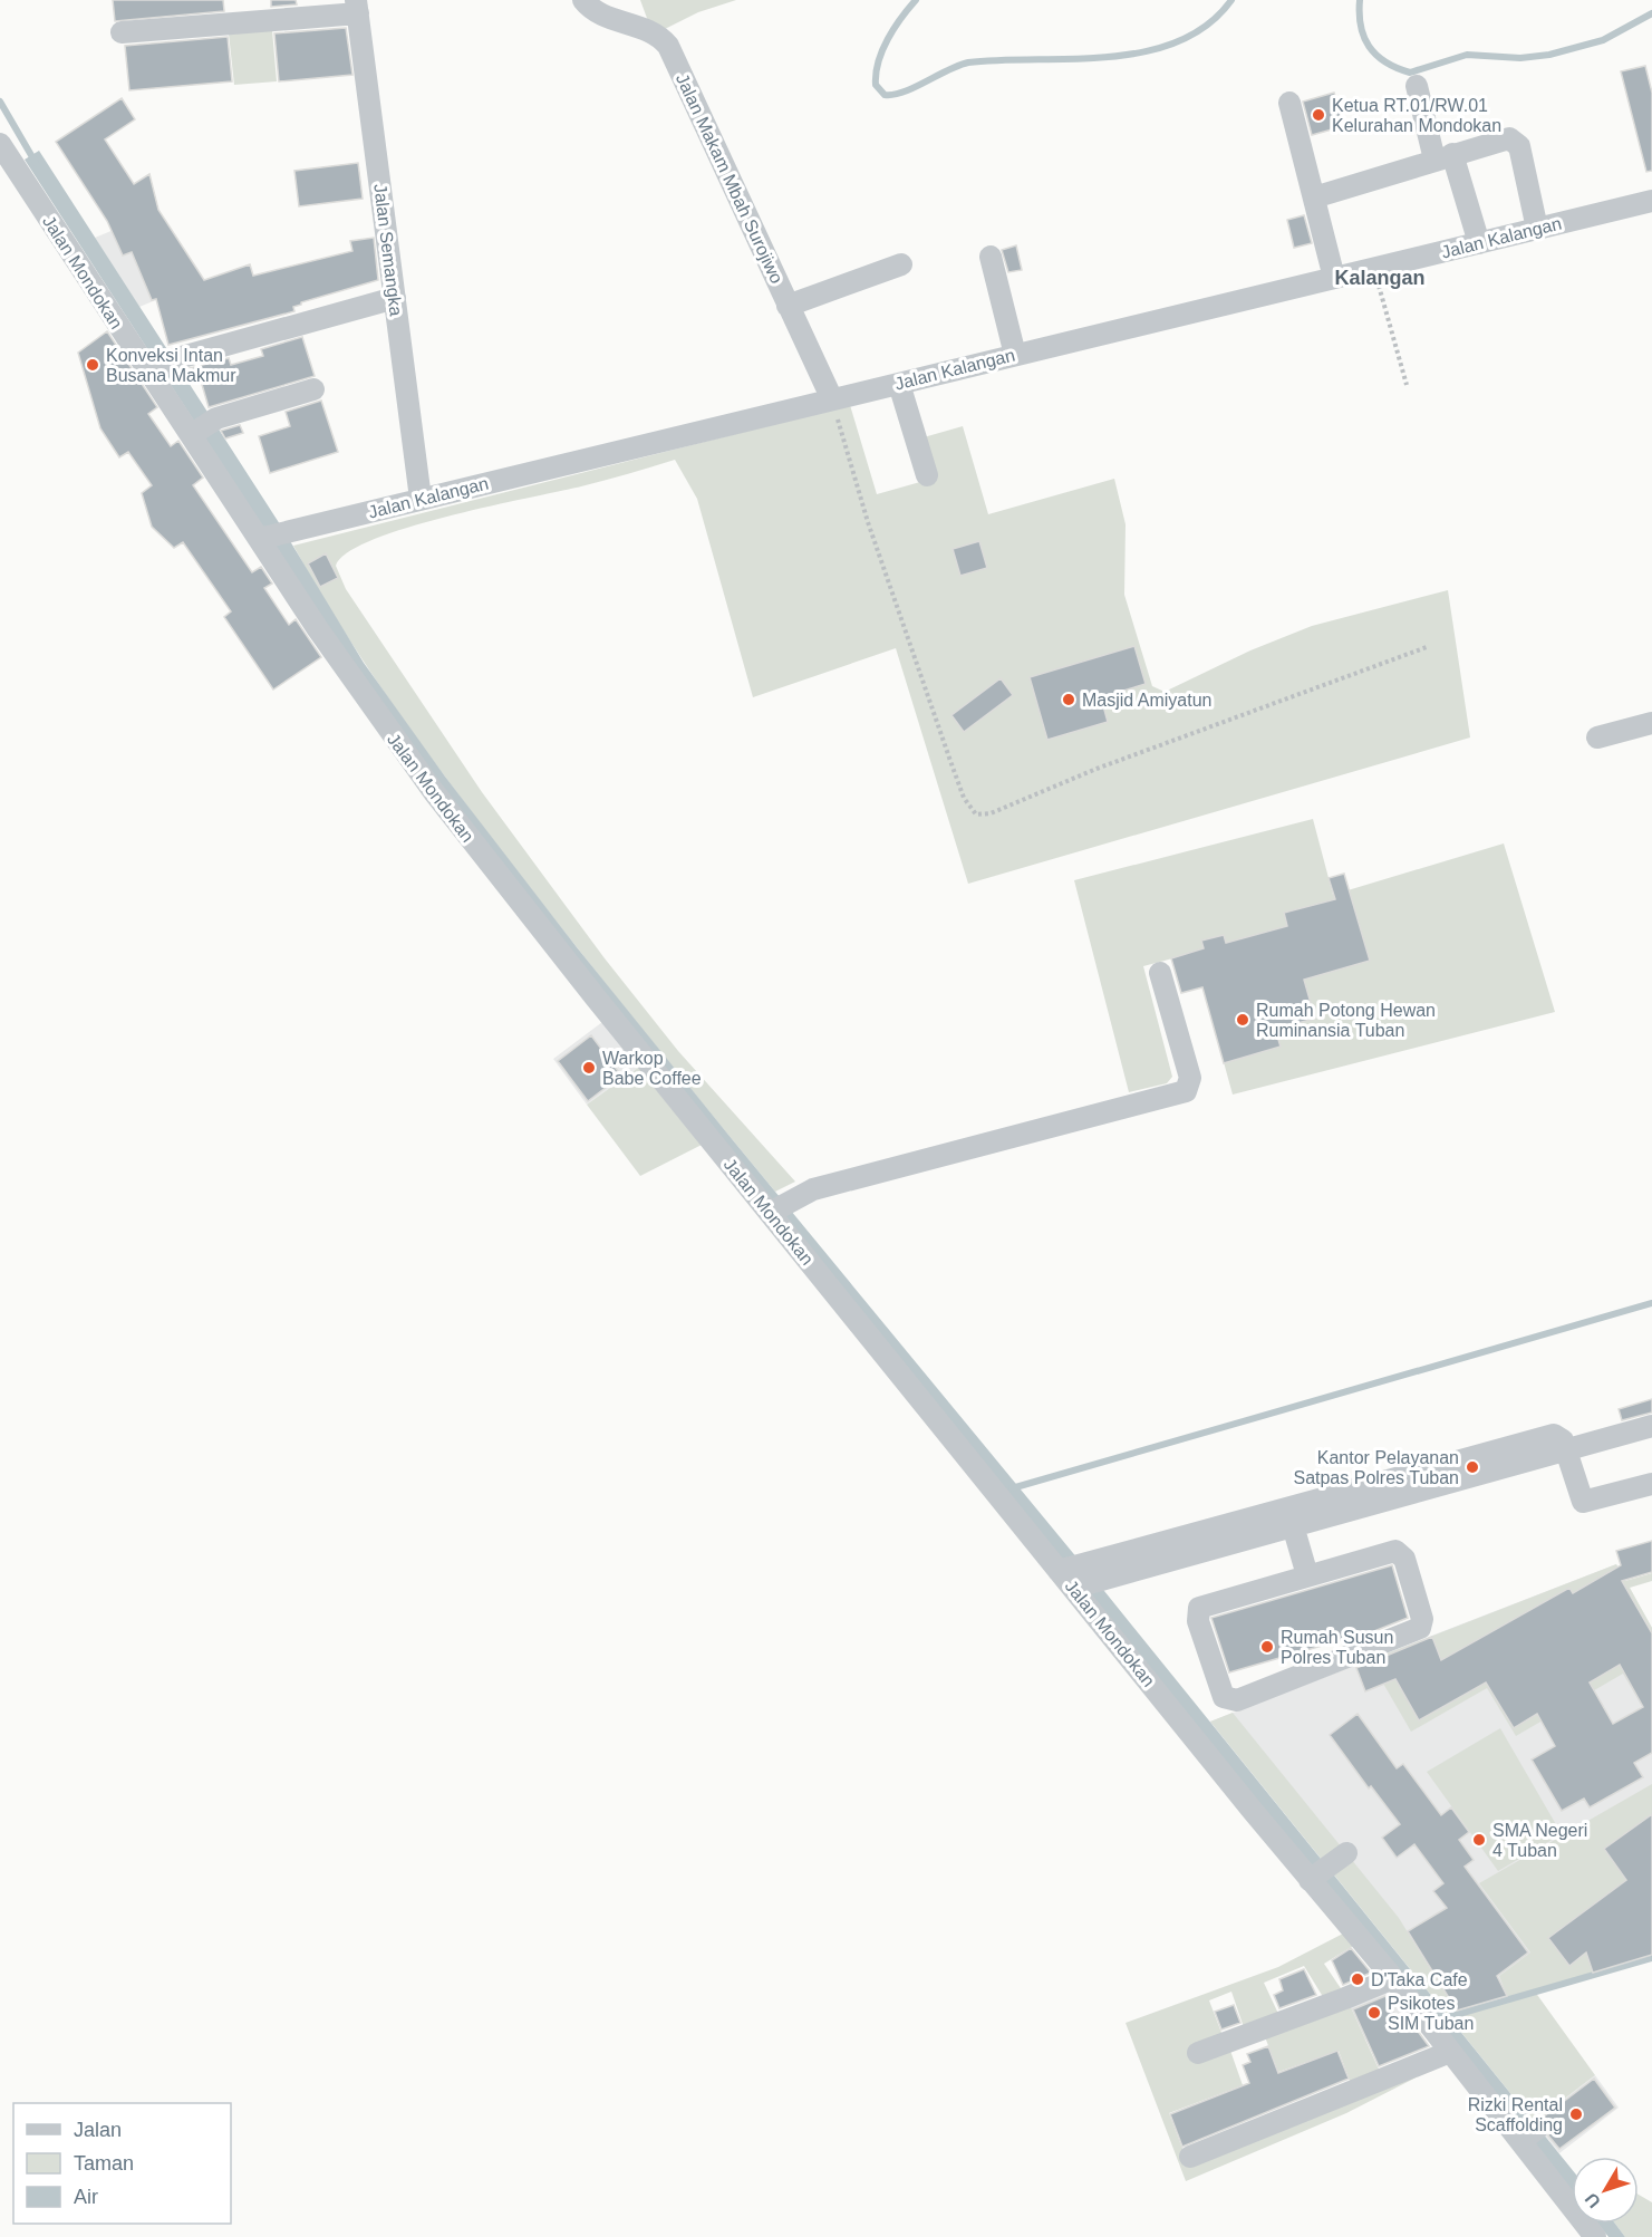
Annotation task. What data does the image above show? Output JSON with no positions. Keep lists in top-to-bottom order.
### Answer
{
  "streets": {
    "street": [
      "Jalan Makam Mbah Surojiwo",
      "Jalan Kalangan",
      "Jalan Semangka",
      "Jalan Mondokan"
    ]
  },
  "crossings": [
    ["Jalan Makam Mbah Surojiwo", "Jalan Kalangan"],
    ["Jalan Kalangan", "Jalan Semangka"],
    ["Jalan Kalangan", "Jalan Mondokan"]
  ],
  "districts": ["Kalangan"],
  "places": [
    "Ketua RT.01/RW.01 Kelurahan Mondokan",
    "Konveksi Intan Busana Makmur",
    "Masjid Amiyatun",
    "Rumah Potong Hewan Ruminansia Tuban",
    "Warkop Babe Coffee",
    "Kantor Pelayanan Satpas Polres Tuban",
    "Rumah Susun Polres Tuban",
    "SMA Negeri 4 Tuban",
    "D'Taka Cafe",
    "Psikotes SIM Tuban",
    "Rizki Rental Scaffolding"
  ],
  "legend": ["Jalan", "Taman", "Air"],
  "north": "bottom left"
}
